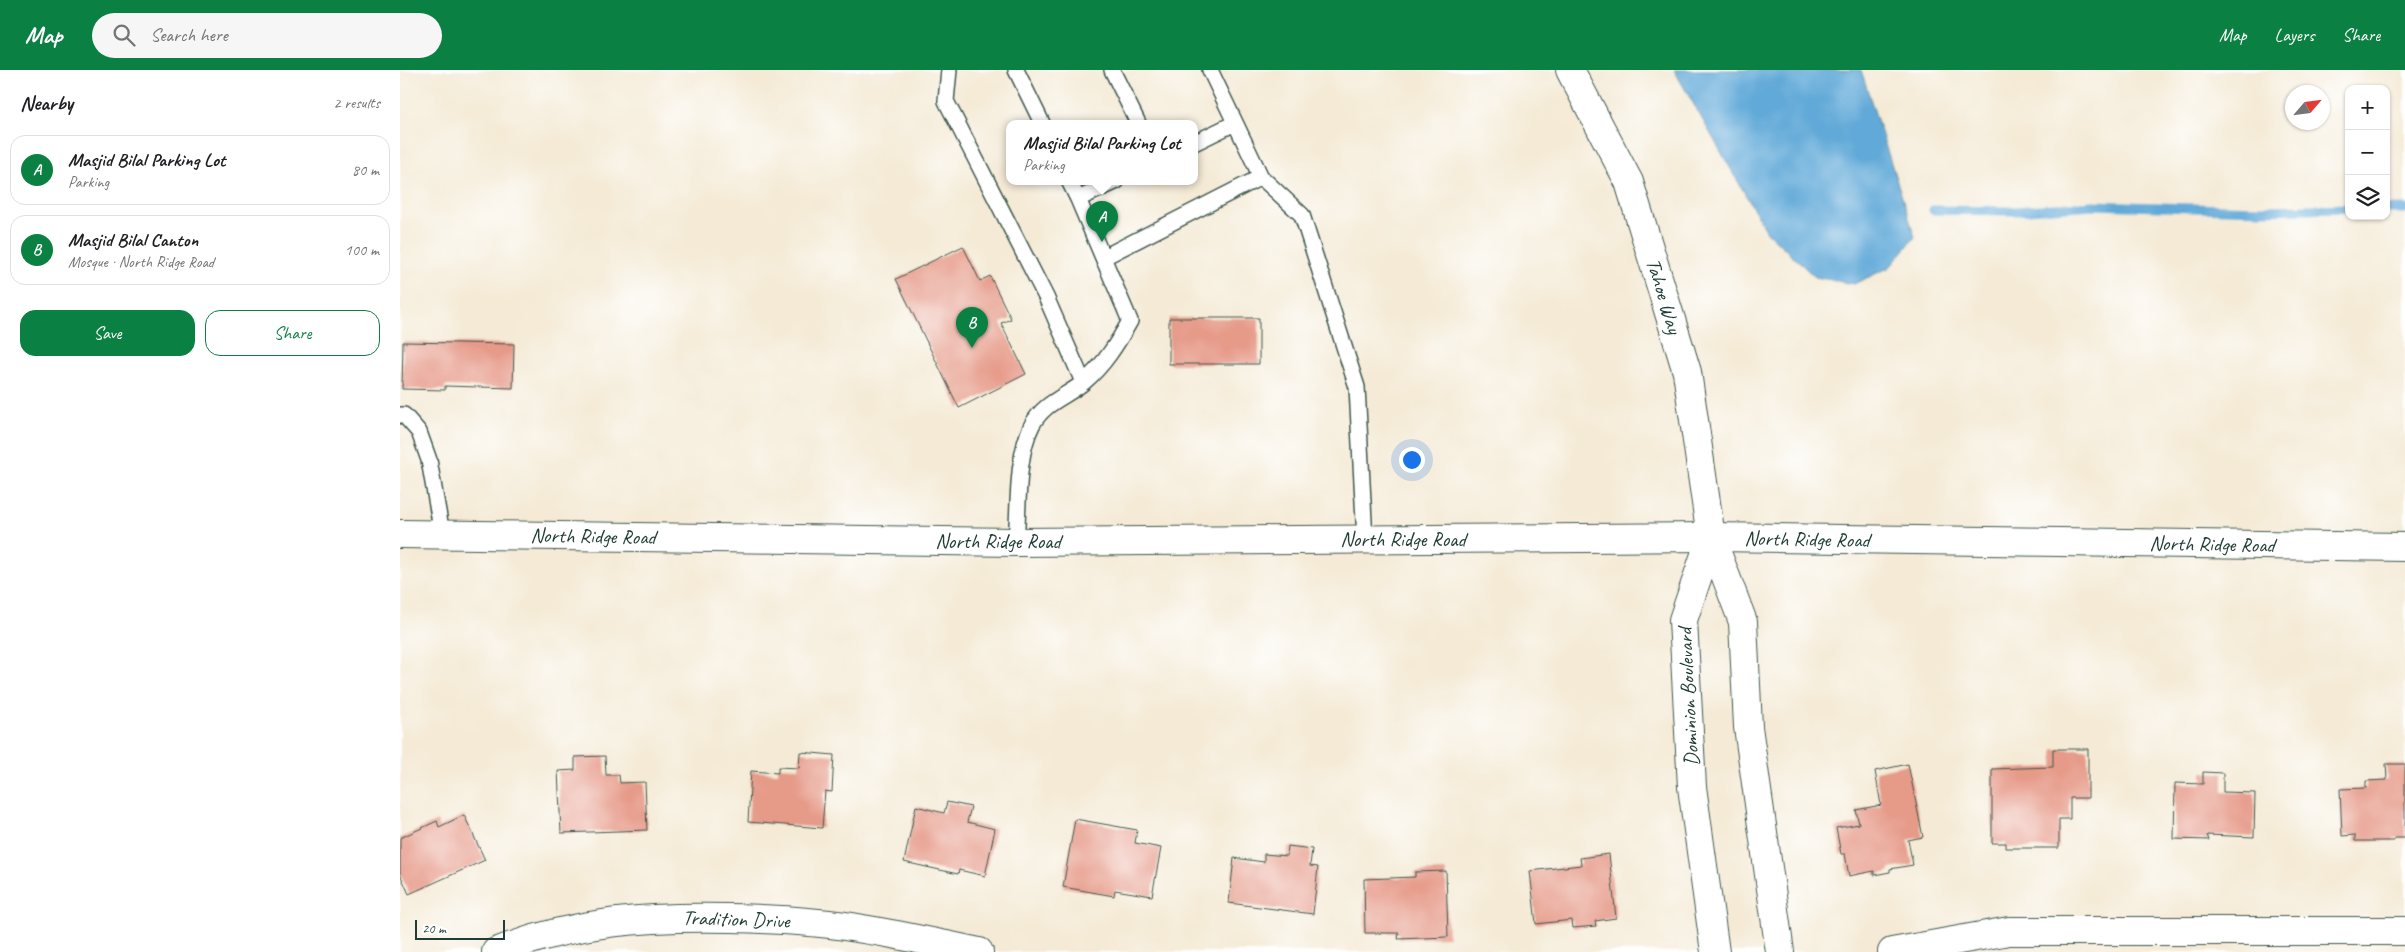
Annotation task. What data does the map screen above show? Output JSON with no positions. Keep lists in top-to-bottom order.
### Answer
{
  "streets": {
    "street": [
      "Tahoe Way",
      "North Ridge Road",
      "Dominion Boulevard",
      "Tradition Drive"
    ]
  },
  "crossings": [
    ["Tahoe Way", "North Ridge Road"],
    ["Tahoe Way", "Dominion Boulevard"],
    ["North Ridge Road", "Dominion Boulevard"]
  ],
  "scale_bar": "20 m",
  "north": "top right",
  "page": {
    "header": "Map",
    "search": "Search here",
    "nav": ["Map", "Layers", "Share"],
    "heading": ["Nearby", "2 results"],
    "map_buttons": ["+", "−"],
    "popup": ["Masjid Bilal Parking Lot", "Parking"],
    "list": [
      {
        "mark": "A",
        "name": "Masjid Bilal Parking Lot",
        "note": "Parking",
        "value": "80 m"
      },
      {
        "mark": "B",
        "name": "Masjid Bilal Canton",
        "note": "Mosque · North Ridge Road",
        "value": "100 m"
      }
    ],
    "pins": ["A", "B"],
    "buttons": ["Save", "Share"],
    "scale": "20 m"
  }
}
